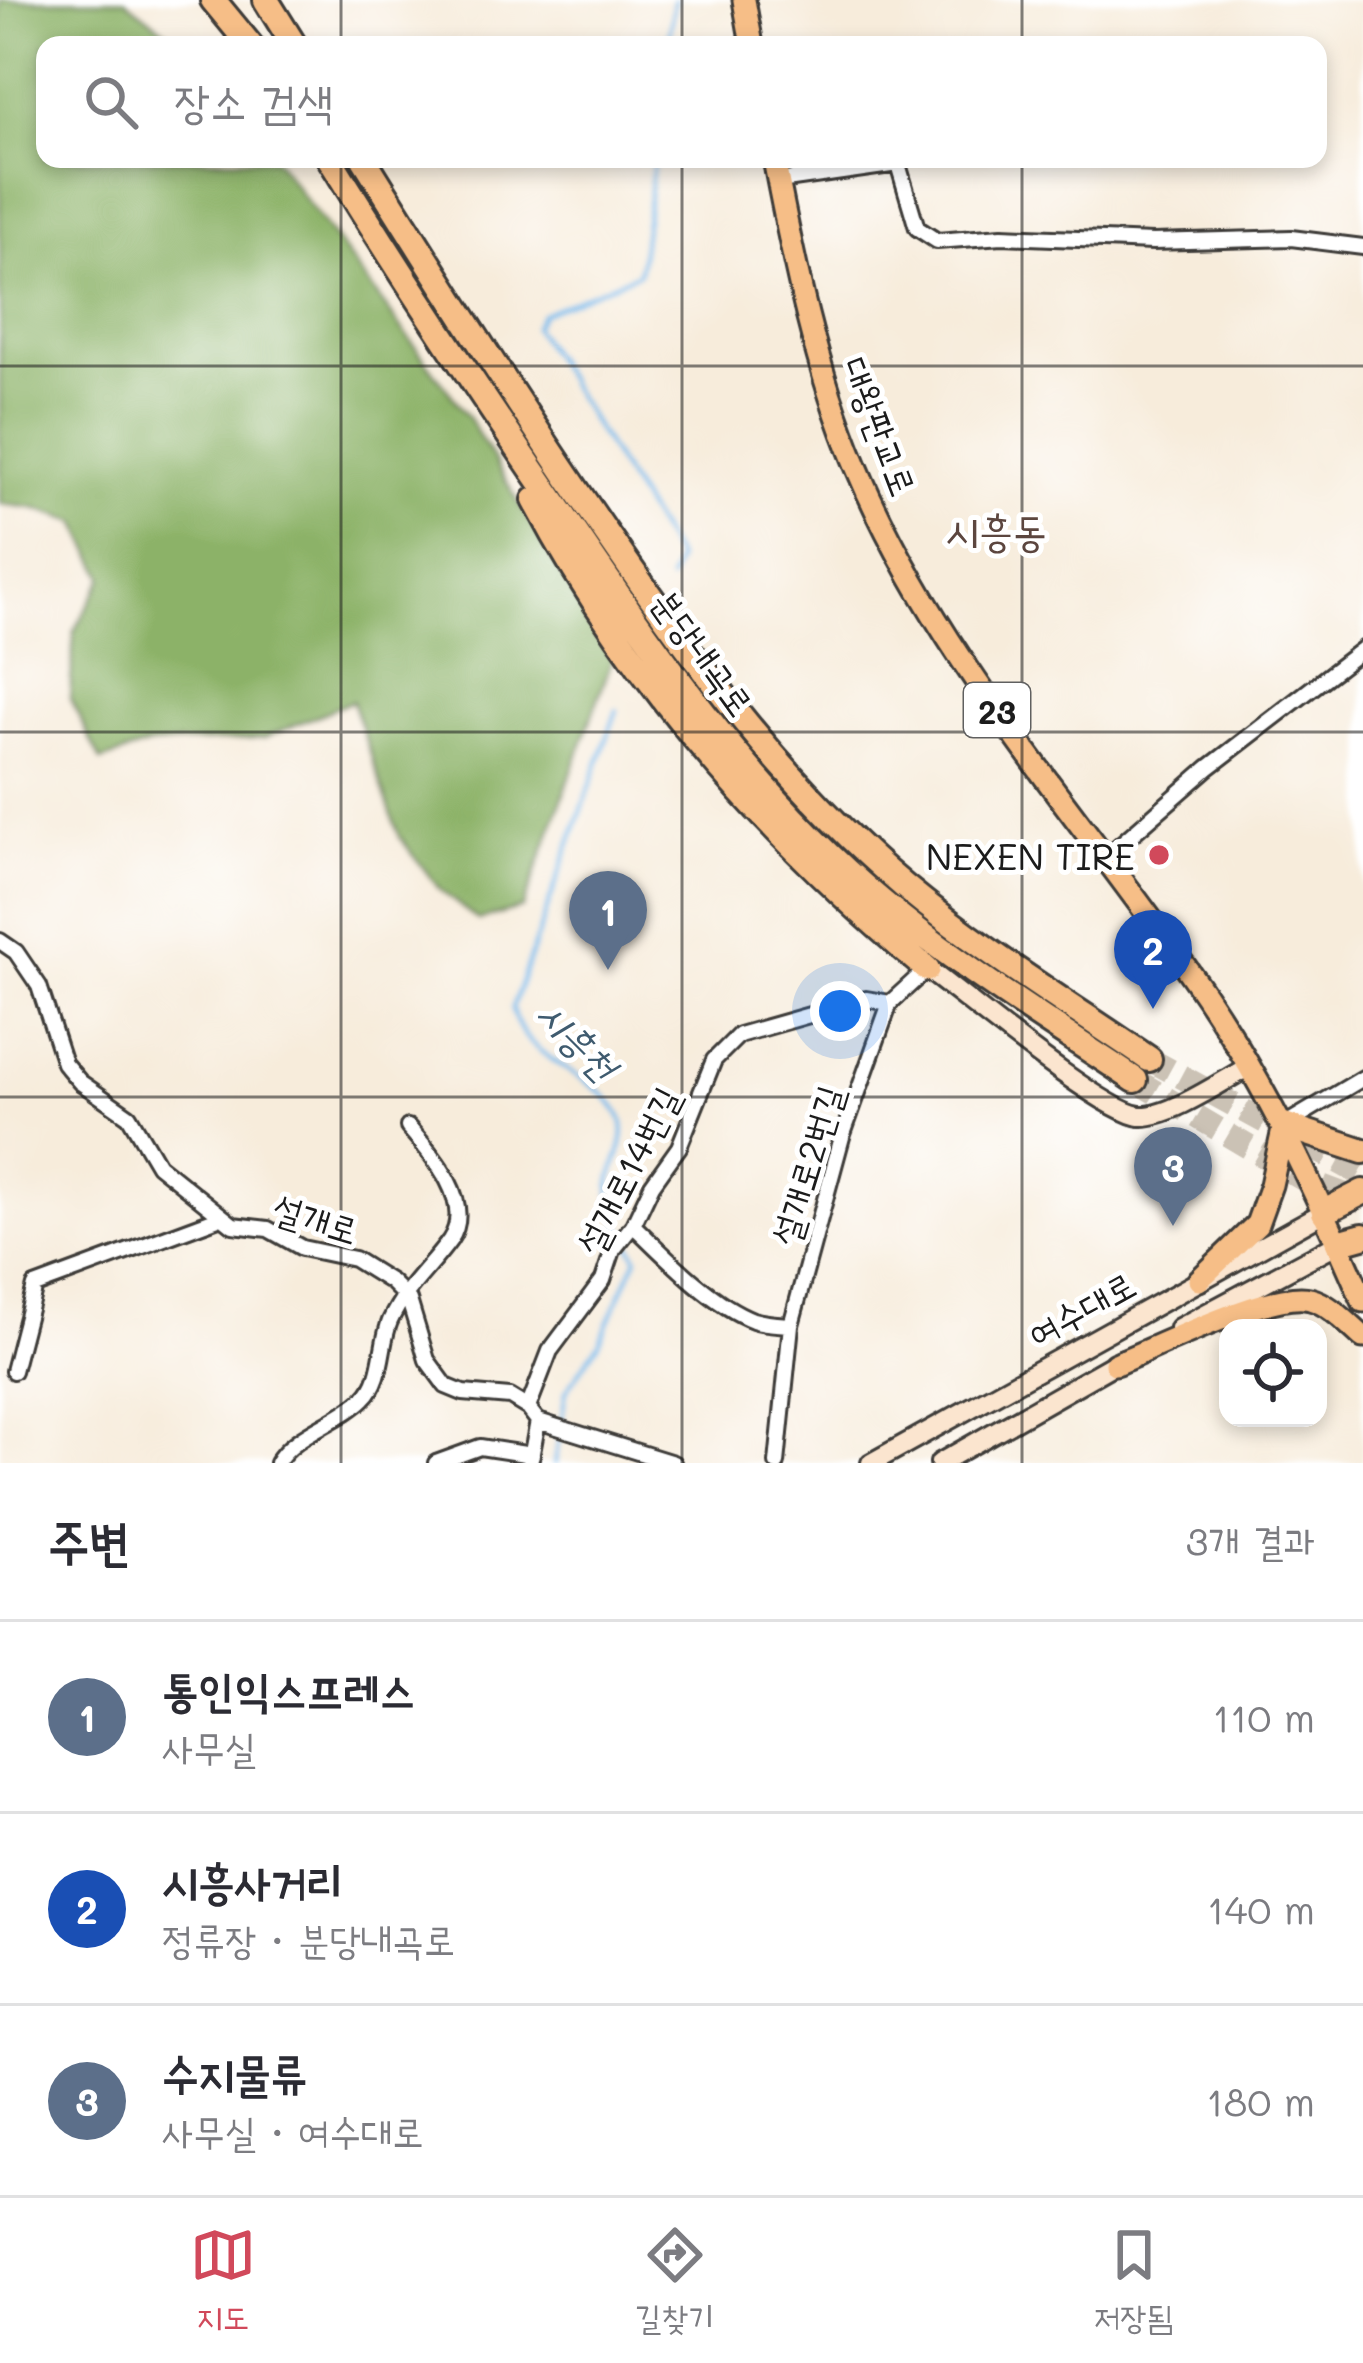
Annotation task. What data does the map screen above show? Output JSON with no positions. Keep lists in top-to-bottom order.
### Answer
{
  "streets": {
    "highway": ["분당내곡로"],
    "main road": ["대왕판교로", "23", "여수대로"],
    "street": ["설개로2번길", "설개로14번길", "설개로"]
  },
  "crossings": [
    ["대왕판교로", "여수대로"],
    ["설개로2번길", "설개로14번길"]
  ],
  "districts": ["시흥동"],
  "water": ["시흥천"],
  "places": ["NEXEN TIRE"],
  "page": {
    "search": "장소 검색",
    "pins": ["1", "2", "3"],
    "heading": ["주변", "3개 결과"],
    "list": [
      {
        "mark": "1",
        "name": "통인익스프레스",
        "note": "사무실",
        "value": "110 m"
      },
      {
        "mark": "2",
        "name": "시흥사거리",
        "note": "정류장 · 분당내곡로",
        "value": "140 m"
      },
      {
        "mark": "3",
        "name": "수지물류",
        "note": "사무실 · 여수대로",
        "value": "180 m"
      }
    ],
    "nav": ["지도", "길찾기", "저장됨"]
  }
}
